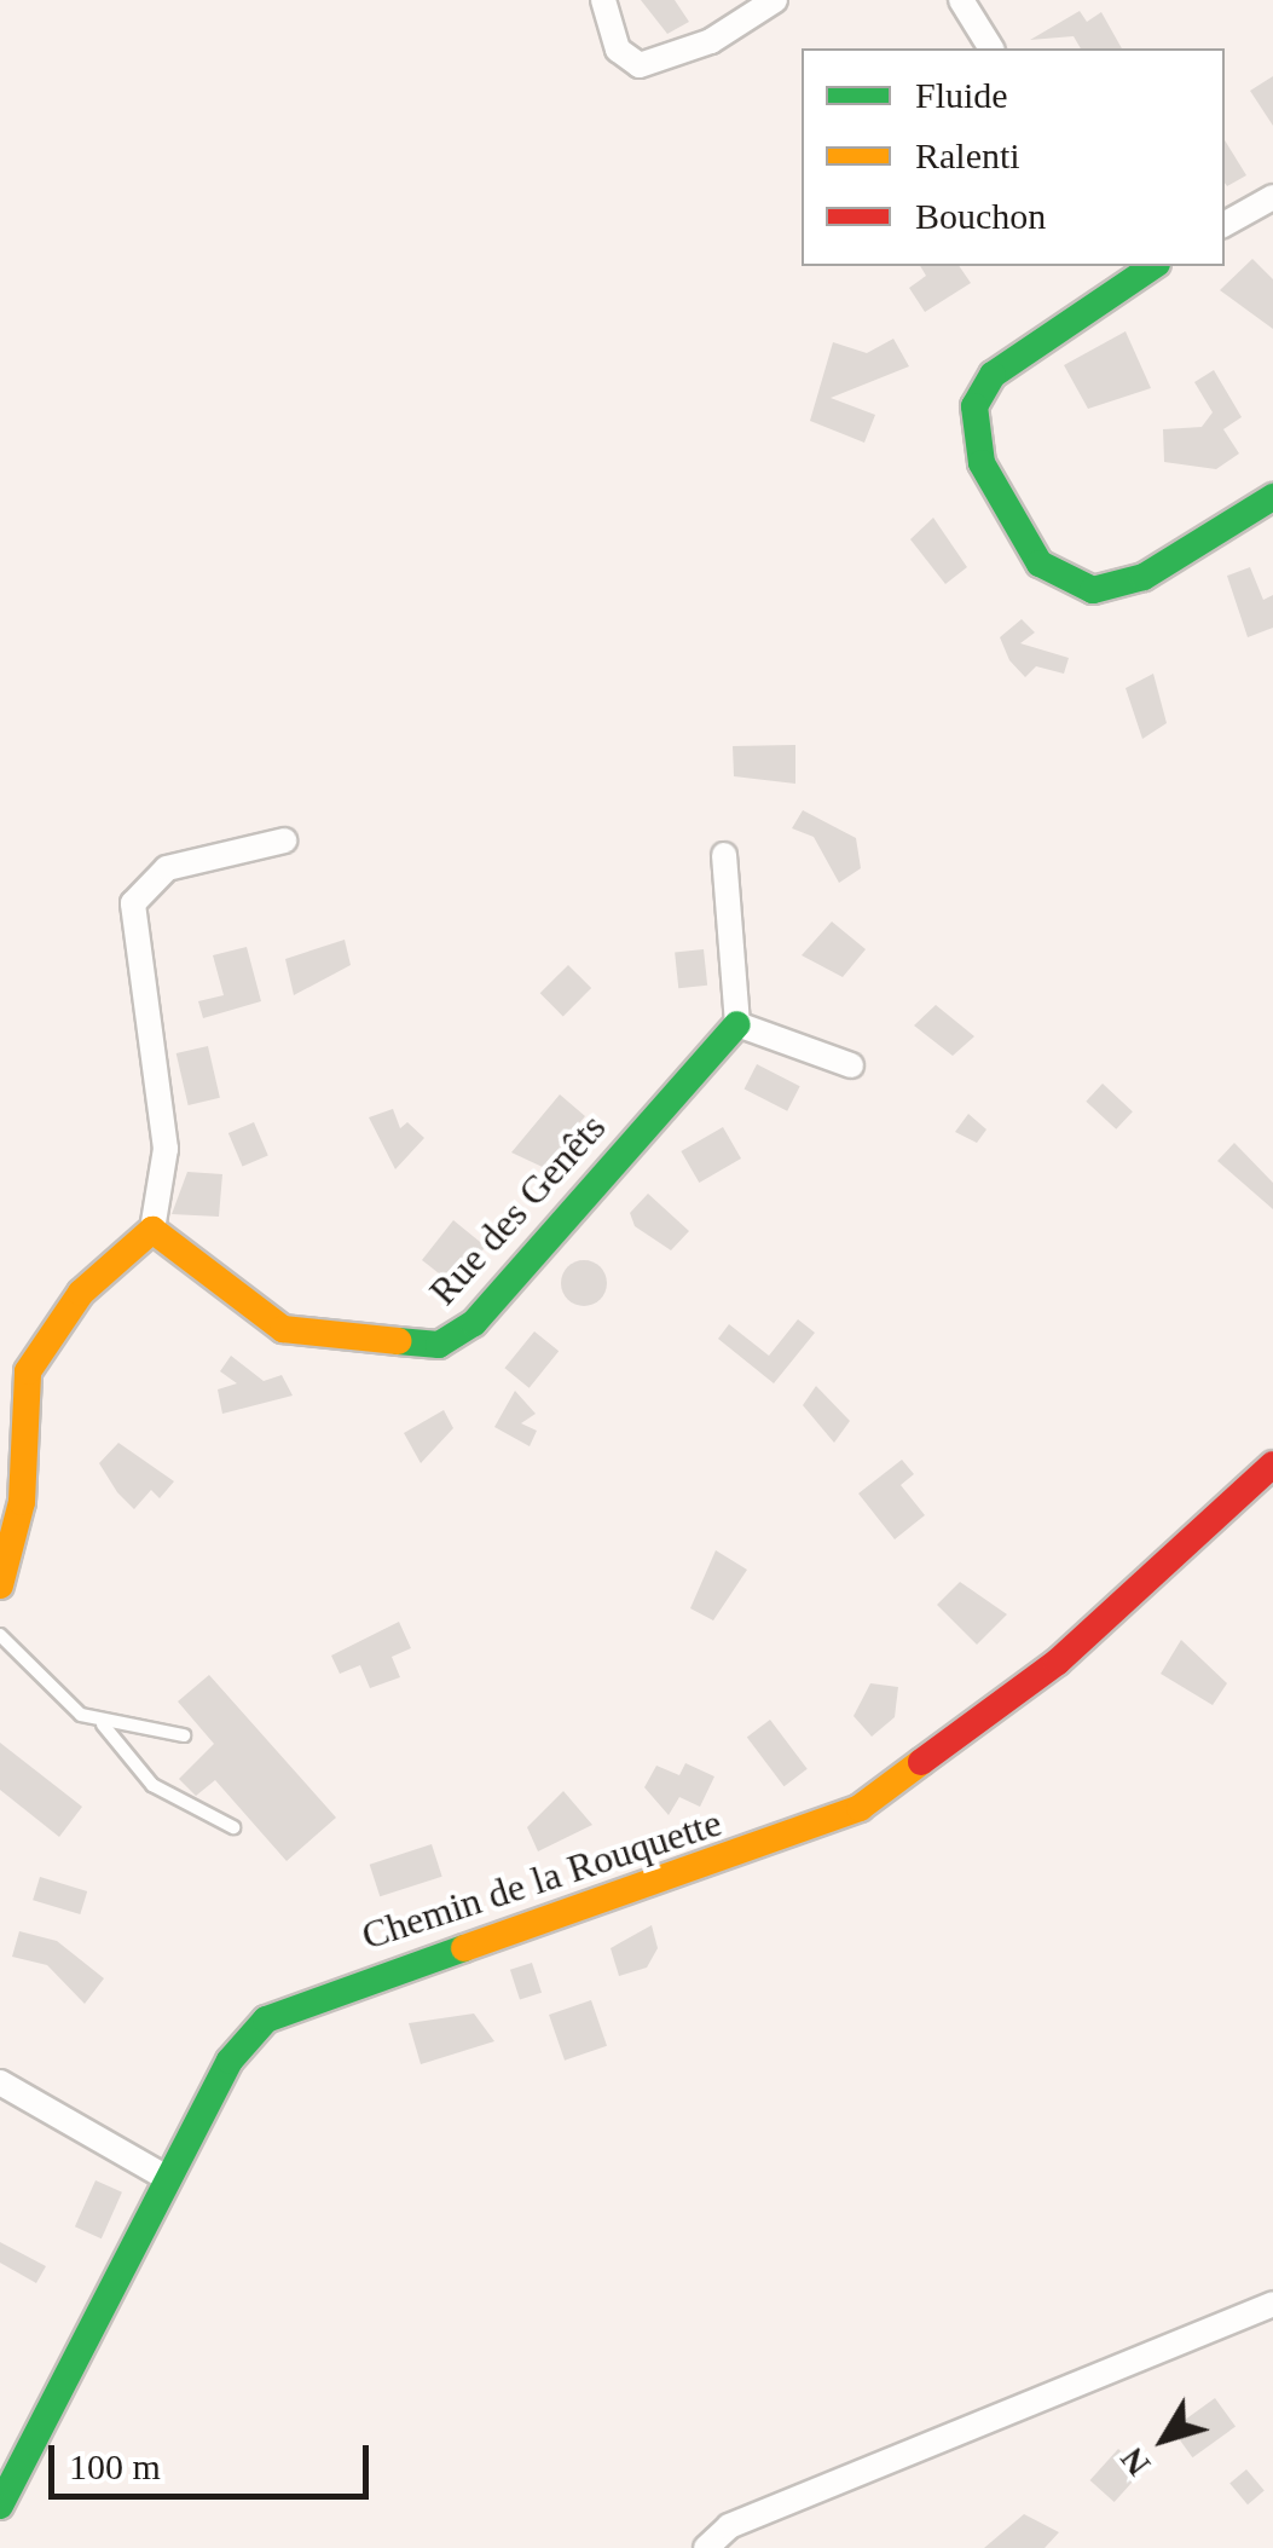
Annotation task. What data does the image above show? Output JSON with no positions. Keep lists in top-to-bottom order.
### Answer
{
  "streets": {
    "street": ["Rue des Genêts", "Chemin de la Rouquette"]
  },
  "legend": ["Fluide", "Ralenti", "Bouchon"],
  "scale_bar": "100 m",
  "north": "bottom left"
}
